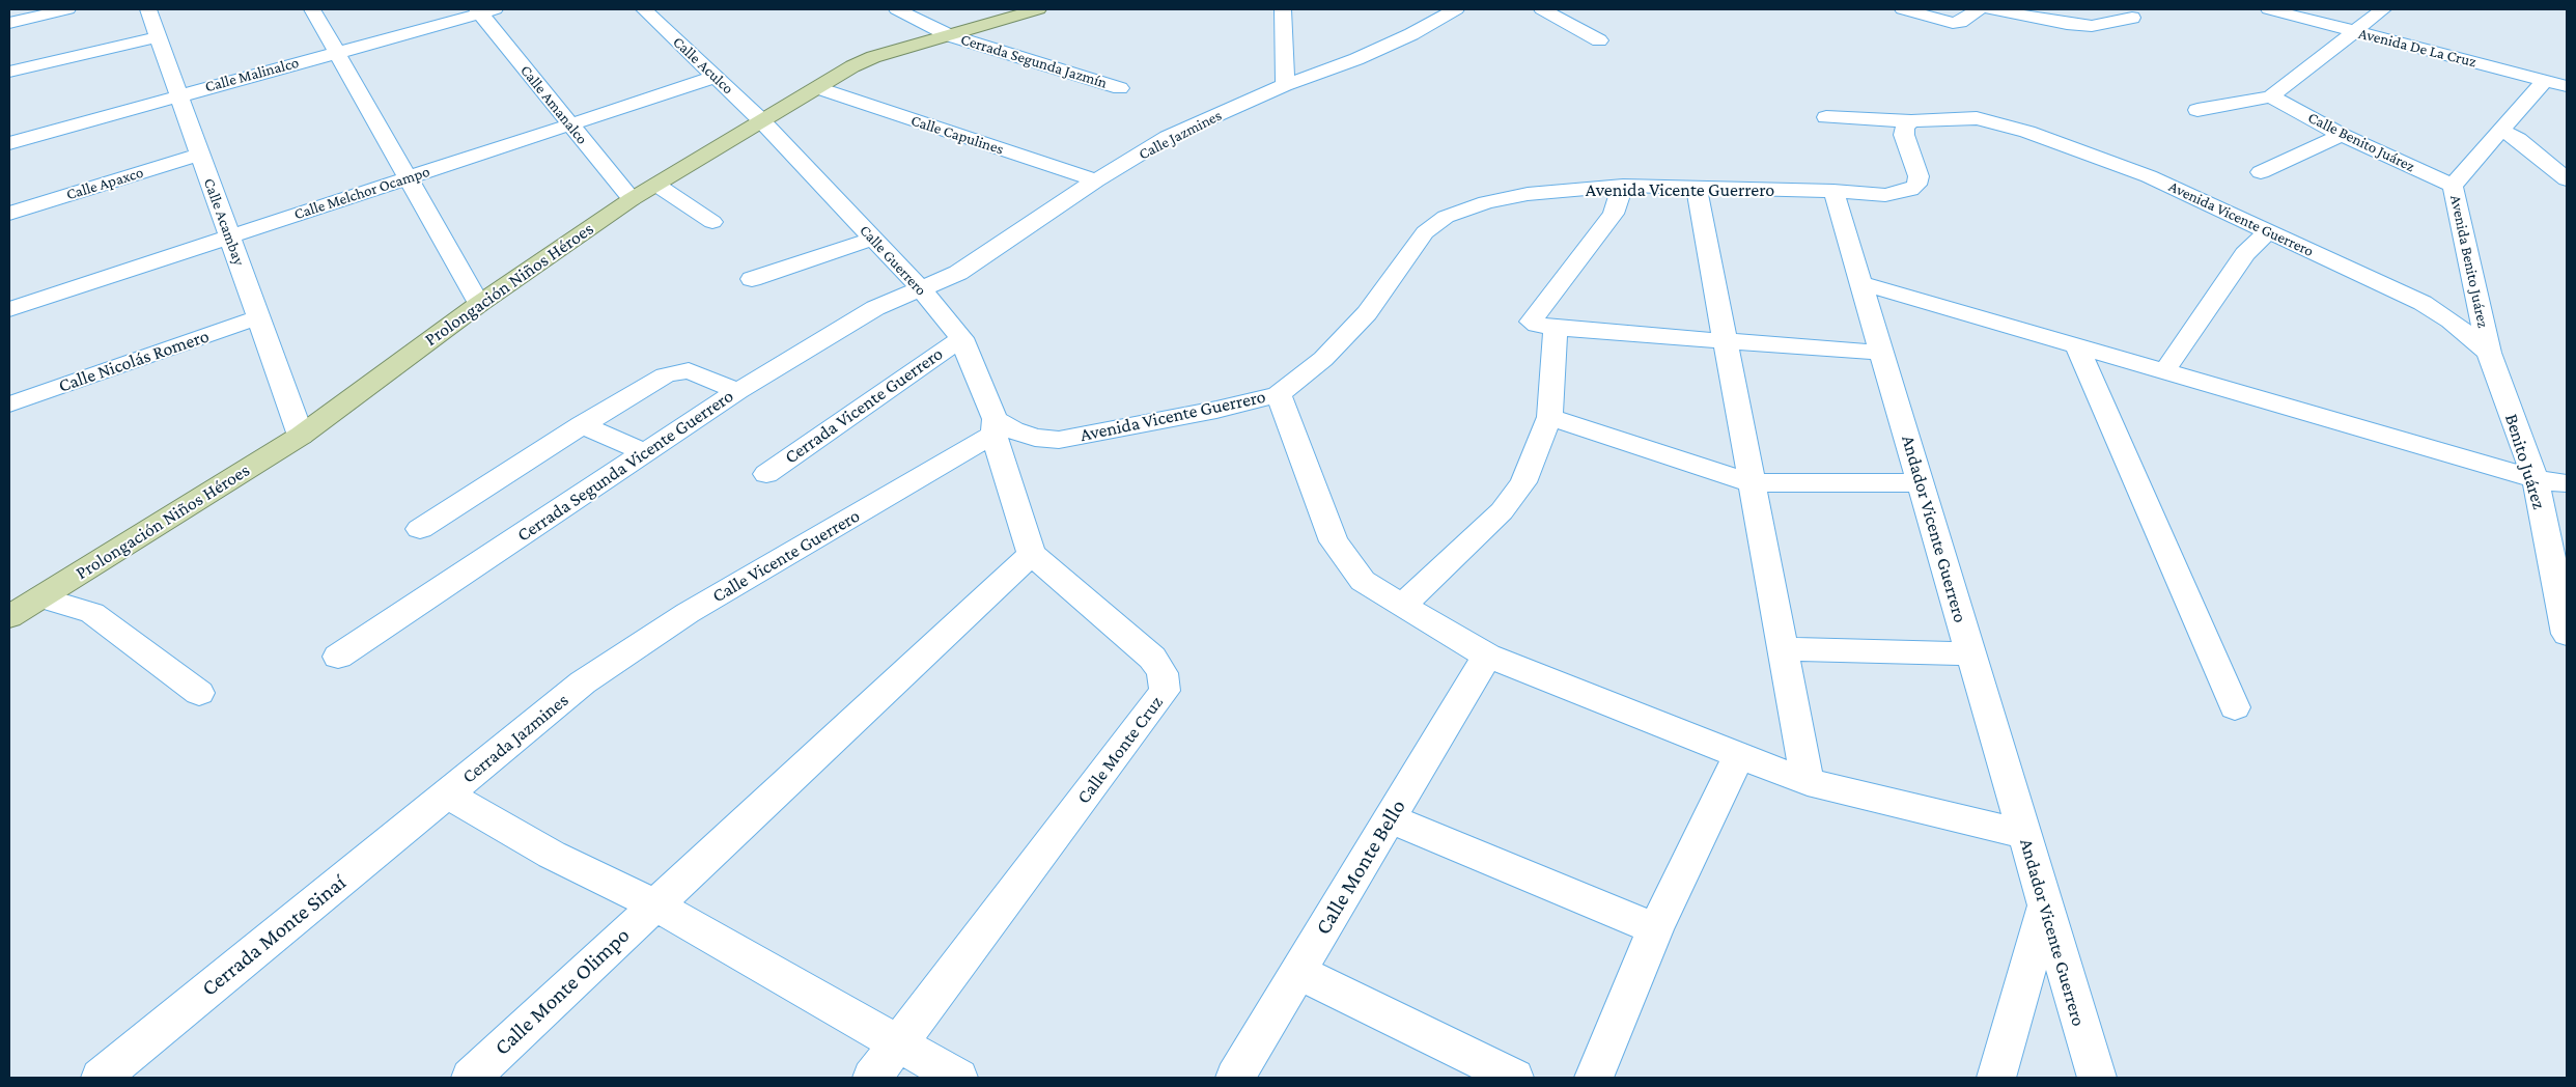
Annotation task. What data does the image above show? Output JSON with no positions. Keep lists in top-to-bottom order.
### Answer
{
  "streets": {
    "main road": ["Prolongación Niños Héroes"],
    "street": [
      "Avenida De La Cruz",
      "Cerrada Segunda Jazmín",
      "Calle Aculco",
      "Calle Malinalco",
      "Calle Amanalco",
      "Calle Capulines",
      "Calle Jazmines",
      "Calle Benito Juárez",
      "Calle Apaxco",
      "Avenida Vicente Guerrero",
      "Calle Melchor Ocampo",
      "Calle Acambay",
      "Calle Guerrero",
      "Avenida Benito Juárez",
      "Calle Nicolás Romero",
      "Cerrada Vicente Guerrero",
      "Benito Juárez",
      "Cerrada Segunda Vicente Guerrero",
      "Andador Vicente Guerrero",
      "Calle Vicente Guerrero",
      "Cerrada Jazmines",
      "Calle Monte Cruz",
      "Calle Monte Bello",
      "Cerrada Monte Sinaí",
      "Calle Monte Olimpo"
    ]
  },
  "crossings": [
    ["Avenida De La Cruz", "Avenida Benito Juárez"],
    ["Cerrada Segunda Jazmín", "Prolongación Niños Héroes"],
    ["Calle Aculco", "Calle Melchor Ocampo"],
    ["Calle Aculco", "Calle Guerrero"],
    ["Calle Aculco", "Prolongación Niños Héroes"],
    ["Calle Malinalco", "Calle Amanalco"],
    ["Calle Malinalco", "Calle Acambay"],
    ["Calle Amanalco", "Calle Melchor Ocampo"],
    ["Calle Amanalco", "Prolongación Niños Héroes"],
    ["Calle Capulines", "Calle Jazmines"],
    ["Calle Capulines", "Prolongación Niños Héroes"],
    ["Calle Jazmines", "Calle Guerrero"],
    ["Calle Jazmines", "Cerrada Segunda Vicente Guerrero"],
    ["Calle Benito Juárez", "Avenida Benito Juárez"],
    ["Calle Apaxco", "Calle Acambay"],
    ["Avenida Vicente Guerrero", "Calle Guerrero"],
    ["Avenida Vicente Guerrero", "Avenida Benito Juárez"],
    ["Avenida Vicente Guerrero", "Benito Juárez"],
    ["Avenida Vicente Guerrero", "Andador Vicente Guerrero"],
    ["Avenida Vicente Guerrero", "Calle Vicente Guerrero"],
    ["Calle Melchor Ocampo", "Calle Acambay"],
    ["Calle Acambay", "Prolongación Niños Héroes"],
    ["Calle Acambay", "Calle Nicolás Romero"],
    ["Calle Guerrero", "Prolongación Niños Héroes"],
    ["Calle Guerrero", "Cerrada Vicente Guerrero"],
    ["Calle Guerrero", "Cerrada Segunda Vicente Guerrero"],
    ["Calle Guerrero", "Calle Vicente Guerrero"],
    ["Avenida Benito Juárez", "Benito Juárez"],
    ["Calle Vicente Guerrero", "Cerrada Jazmines"],
    ["Cerrada Jazmines", "Cerrada Monte Sinaí"],
    ["Calle Monte Cruz", "Calle Monte Olimpo"]
  ]
}
